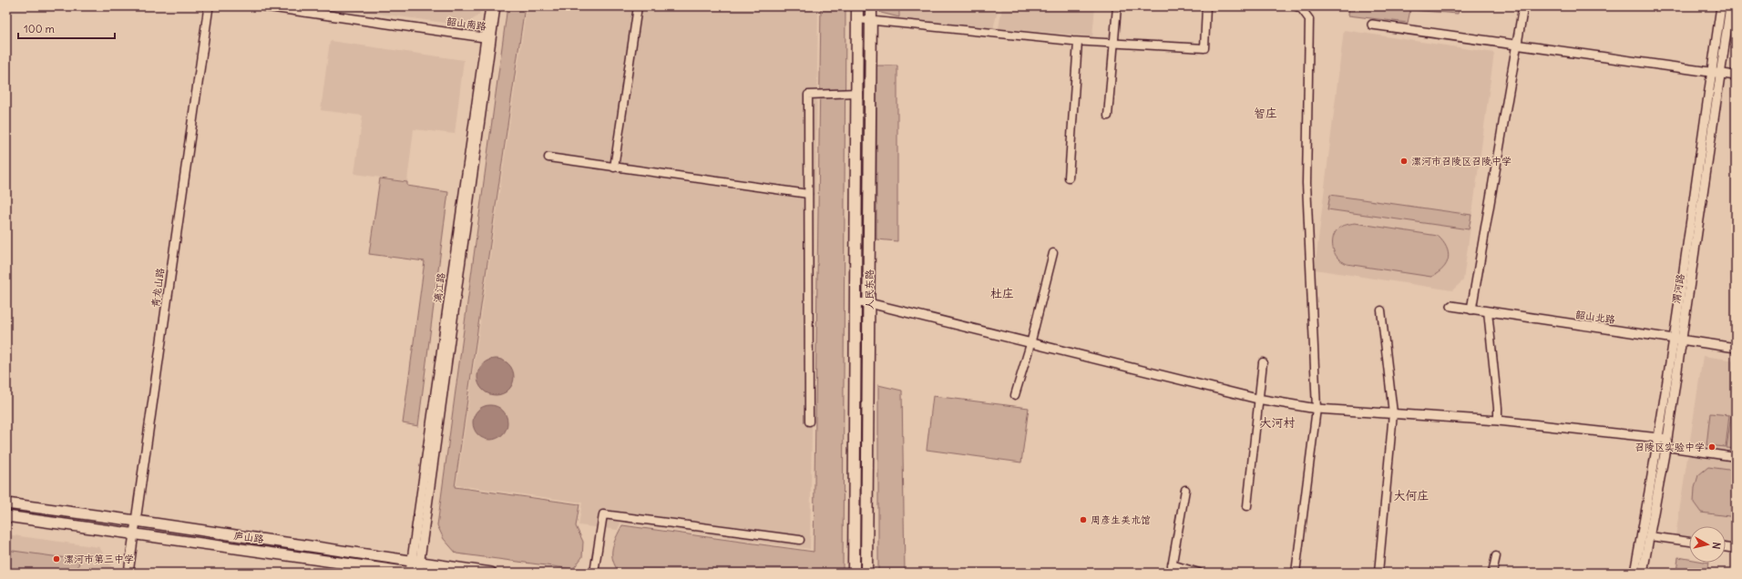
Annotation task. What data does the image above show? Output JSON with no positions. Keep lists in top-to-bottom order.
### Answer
{
  "streets": {
    "main road": ["人民东路", "庐山路"],
    "street": [
      "韶山南路",
      "青龙山路",
      "漓江路",
      "渭河路",
      "韶山北路"
    ]
  },
  "crossings": [
    ["韶山南路", "漓江路"],
    ["青龙山路", "庐山路"],
    ["漓江路", "庐山路"],
    ["渭河路", "韶山北路"]
  ],
  "districts": [
    "智庄",
    "杜庄",
    "大河村",
    "大何庄"
  ],
  "places": [
    "漯河市召陵区召陵中学",
    "召陵区实验中学",
    "周彦生美术馆",
    "漯河市第三中学"
  ],
  "scale_bar": "100 m",
  "north": "right"
}
